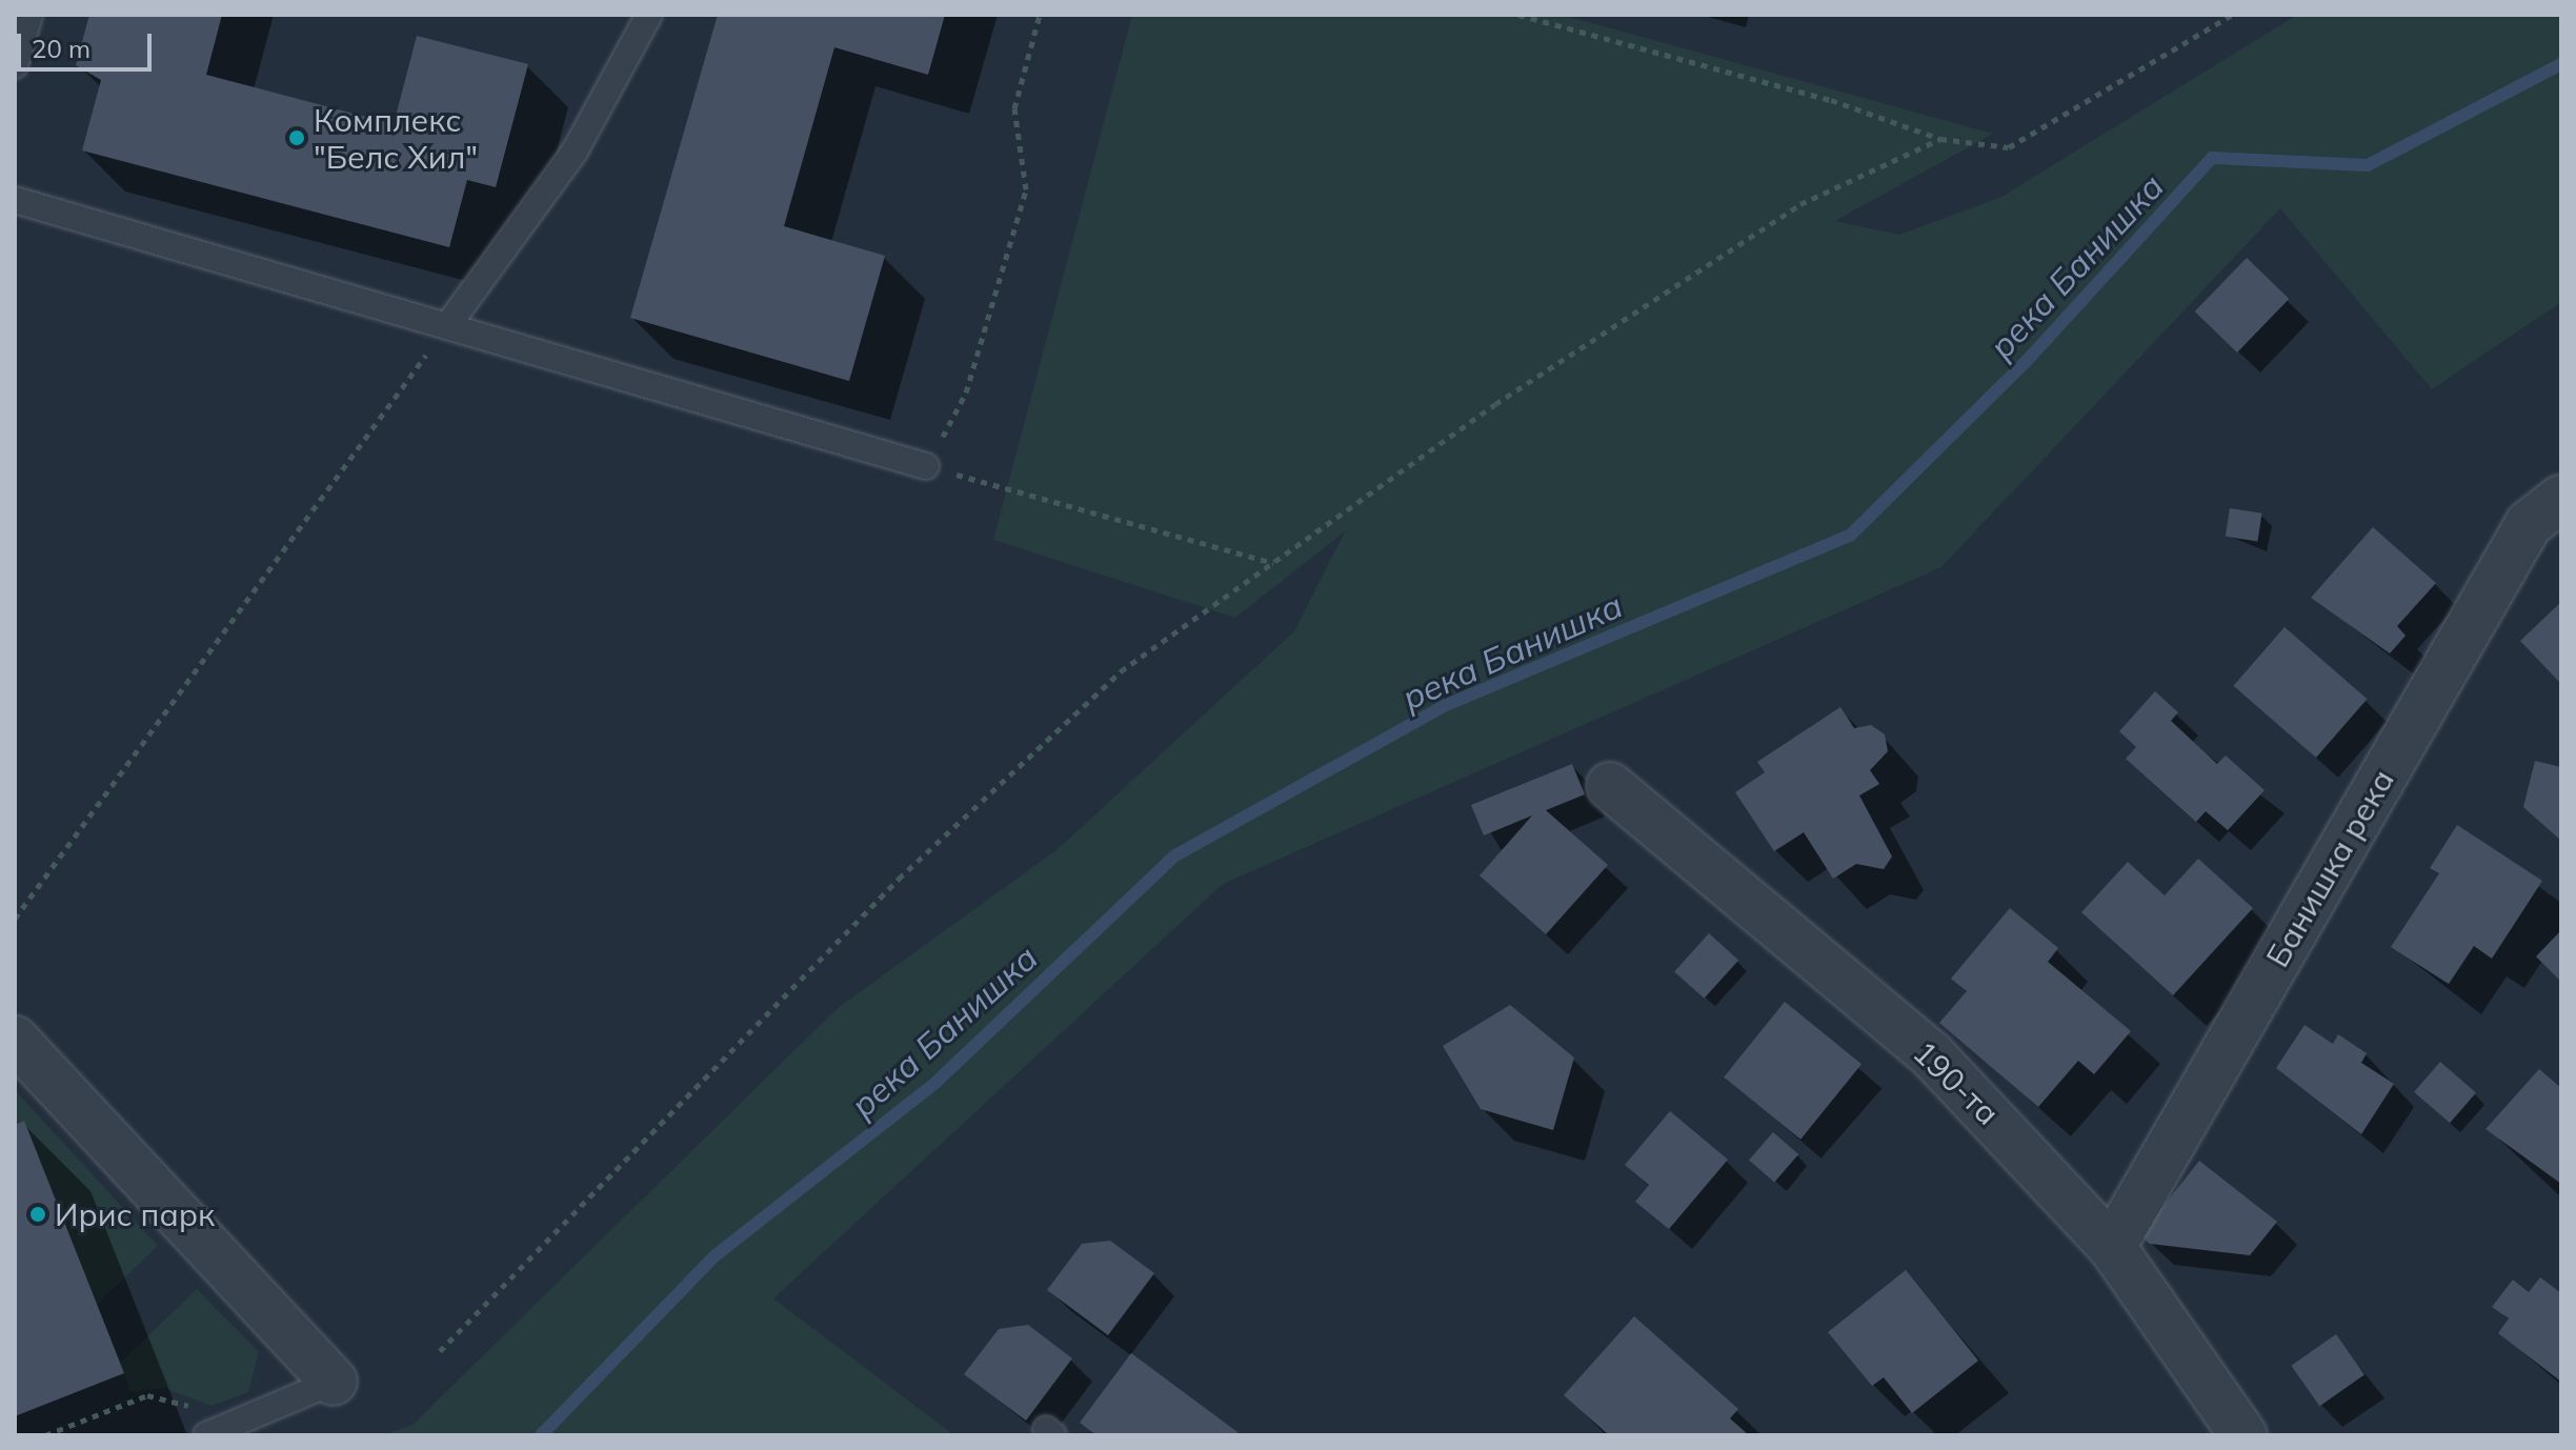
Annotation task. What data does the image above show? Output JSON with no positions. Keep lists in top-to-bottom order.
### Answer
{
  "streets": {
    "street": ["Банишка река", "190-та"]
  },
  "crossings": [
    ["Банишка река", "190-та"]
  ],
  "water": ["река Банишка"],
  "places": ["Комплекс \"Белс Хил\"", "Ирис парк"],
  "scale_bar": "20 m"
}
